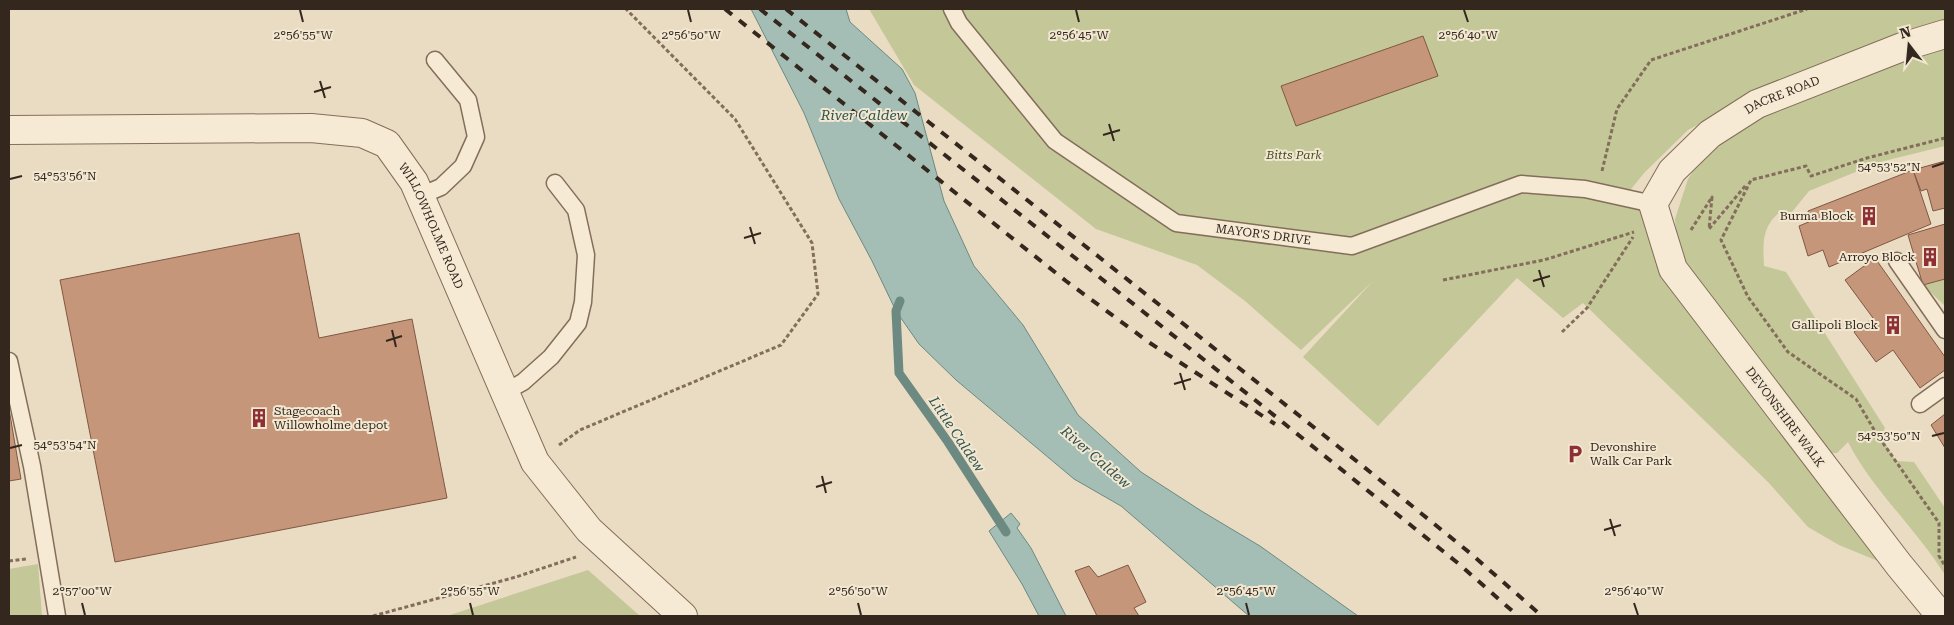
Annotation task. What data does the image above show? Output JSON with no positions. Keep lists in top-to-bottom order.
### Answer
{
  "streets": {
    "street": ["DACRE ROAD", "WILLOWHOLME ROAD", "DEVONSHIRE WALK"],
    "lane": ["MAYOR'S DRIVE"]
  },
  "crossings": [
    ["DACRE ROAD", "MAYOR'S DRIVE"],
    ["DACRE ROAD", "DEVONSHIRE WALK"],
    ["MAYOR'S DRIVE", "DEVONSHIRE WALK"]
  ],
  "water": ["River Caldew", "Little Caldew"],
  "parks": ["Bitts Park"],
  "places": {
    "building": [
      "Burma Block",
      "Arroyo Block",
      "Gallipoli Block",
      "Stagecoach Willowholme depot"
    ],
    "parking": ["Devonshire Walk Car Park"]
  },
  "north": "top",
  "coordinates": [
    "2°56'55\"W",
    "2°56'50\"W",
    "2°56'45\"W",
    "2°56'40\"W",
    "54°53'52\"N",
    "54°53'56\"N",
    "54°53'50\"N",
    "54°53'54\"N",
    "2°57'00\"W"
  ]
}
